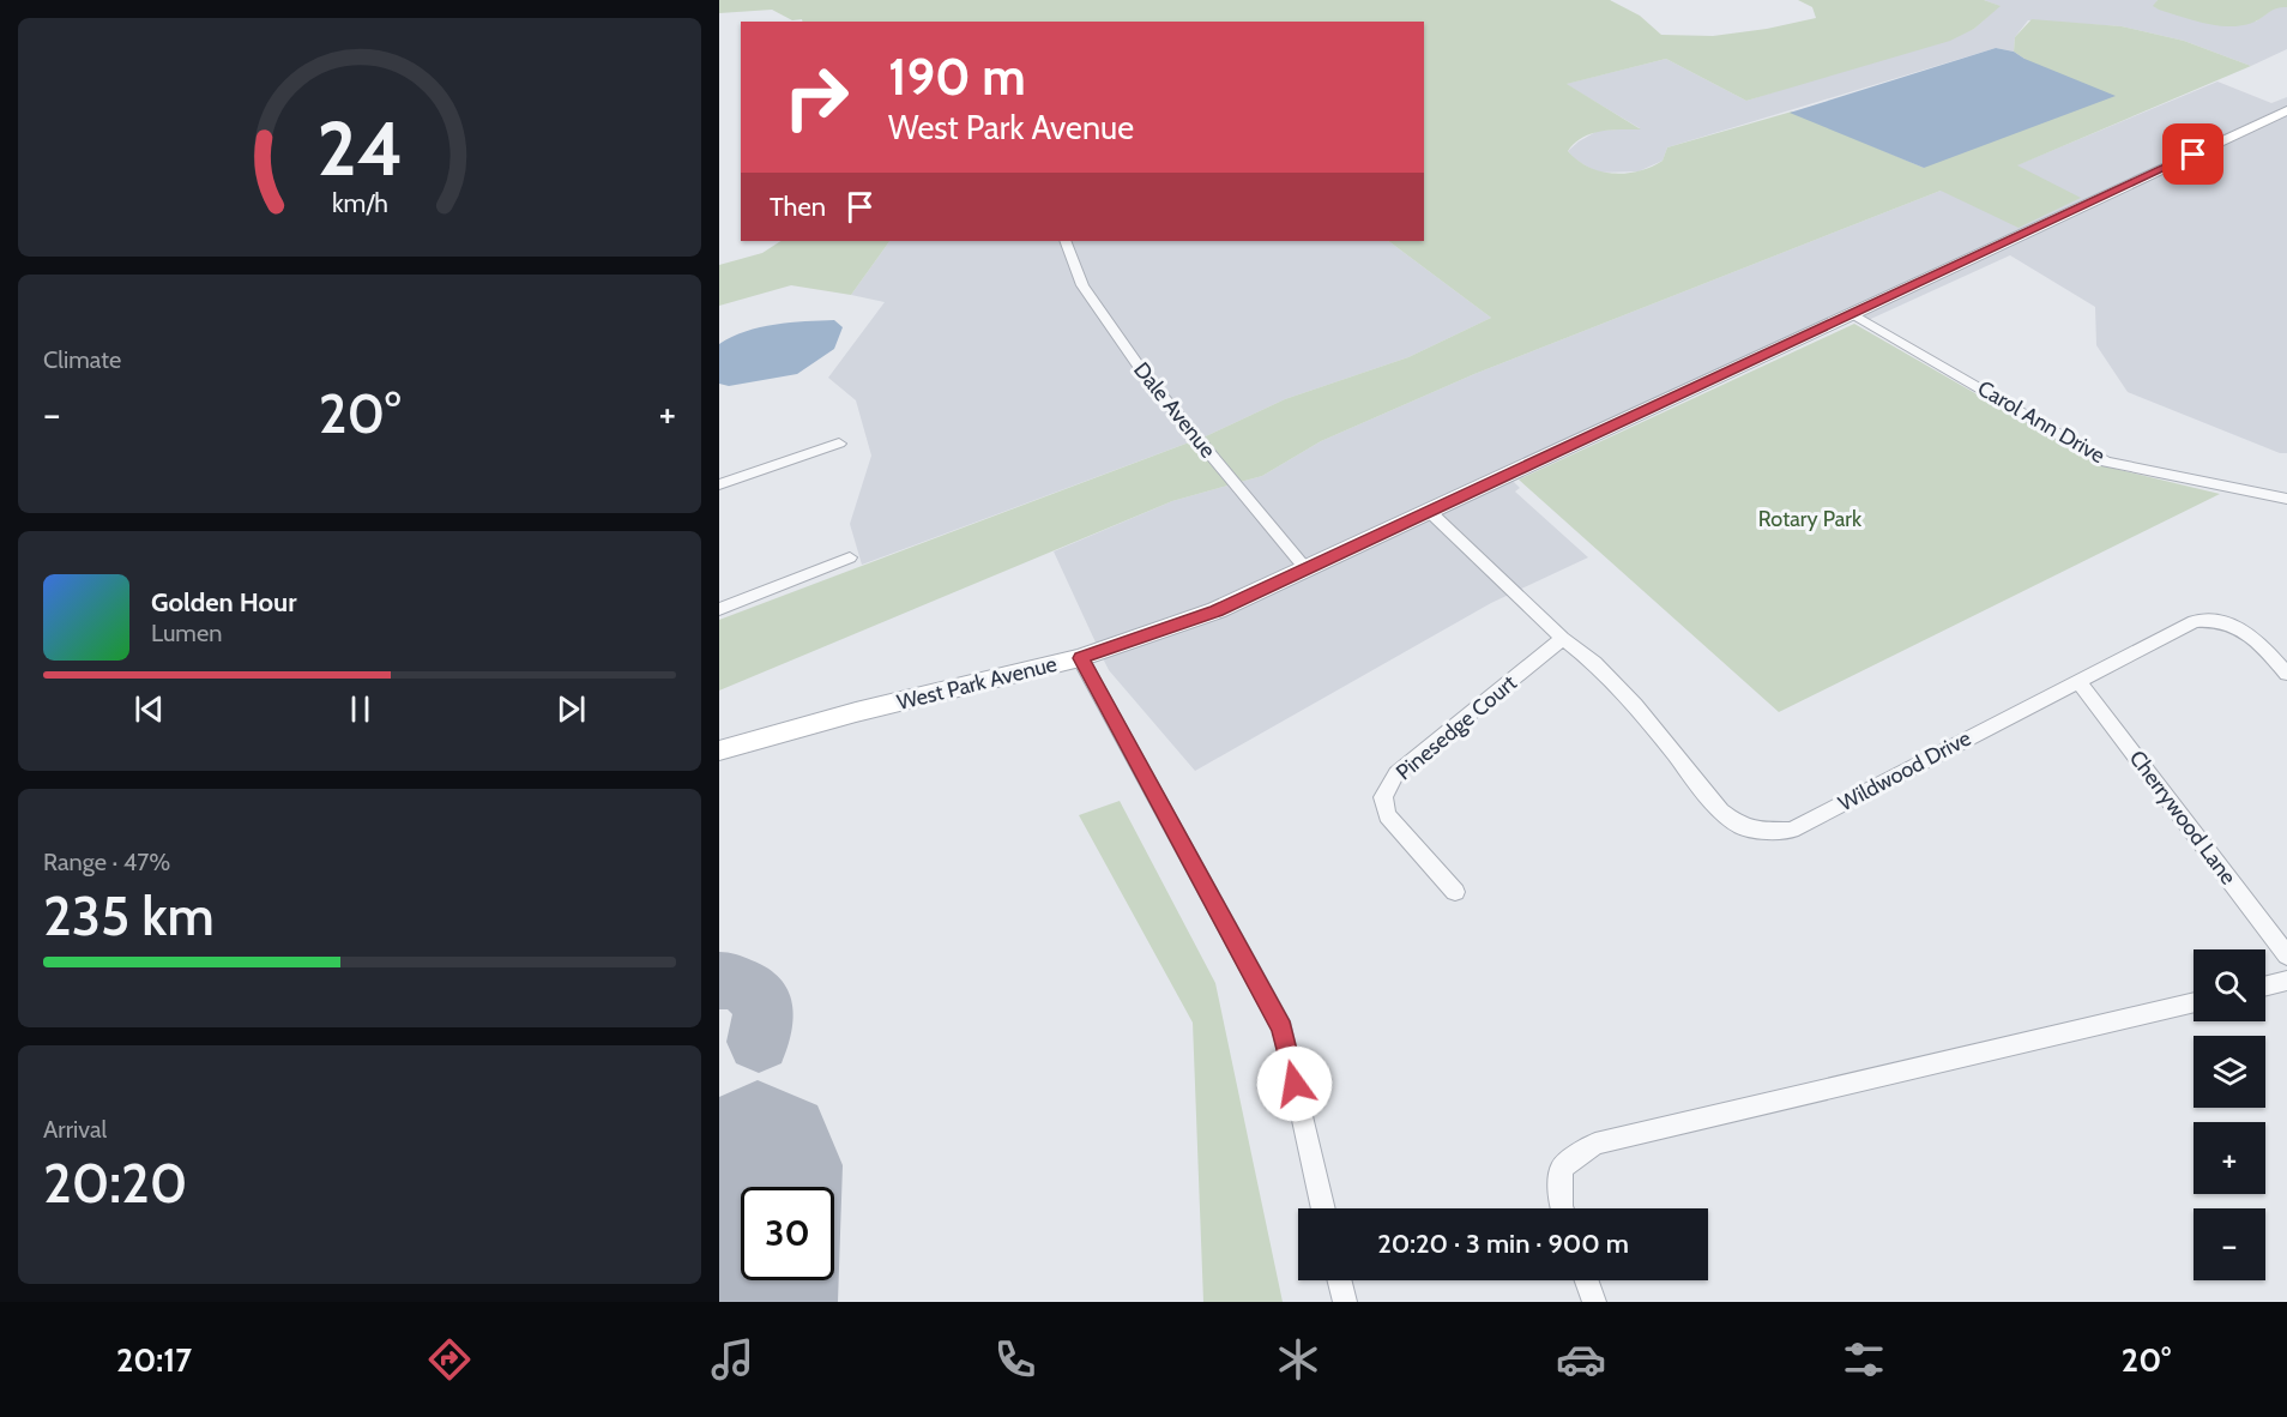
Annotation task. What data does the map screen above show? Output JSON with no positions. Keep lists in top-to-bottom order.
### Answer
{
  "streets": {
    "street": [
      "Dale Avenue",
      "Carol Ann Drive",
      "West Park Avenue",
      "Pinesedge Court",
      "Wildwood Drive",
      "Cherrywood Lane"
    ]
  },
  "crossings": [
    ["Dale Avenue", "West Park Avenue"],
    ["Carol Ann Drive", "West Park Avenue"],
    ["West Park Avenue", "Wildwood Drive"],
    ["Pinesedge Court", "Wildwood Drive"],
    ["Wildwood Drive", "Cherrywood Lane"]
  ],
  "parks": ["Rotary Park"],
  "page": {
    "turn": ["190 m", "West Park Avenue"],
    "then": "Then",
    "tile": [
      "Climate",
      ["Range · 47%", "235 km"],
      ["Arrival", "20:20"]
    ],
    "heat": ["−", "20°", "+"],
    "song": ["Golden Hour", "Lumen"],
    "map_buttons": ["+", "−"],
    "limit": "30",
    "trip": "20:20 · 3 min · 900 m",
    "tabs": ["20:17", "20°"],
    "gauge": ["24", "km/h"]
  }
}
